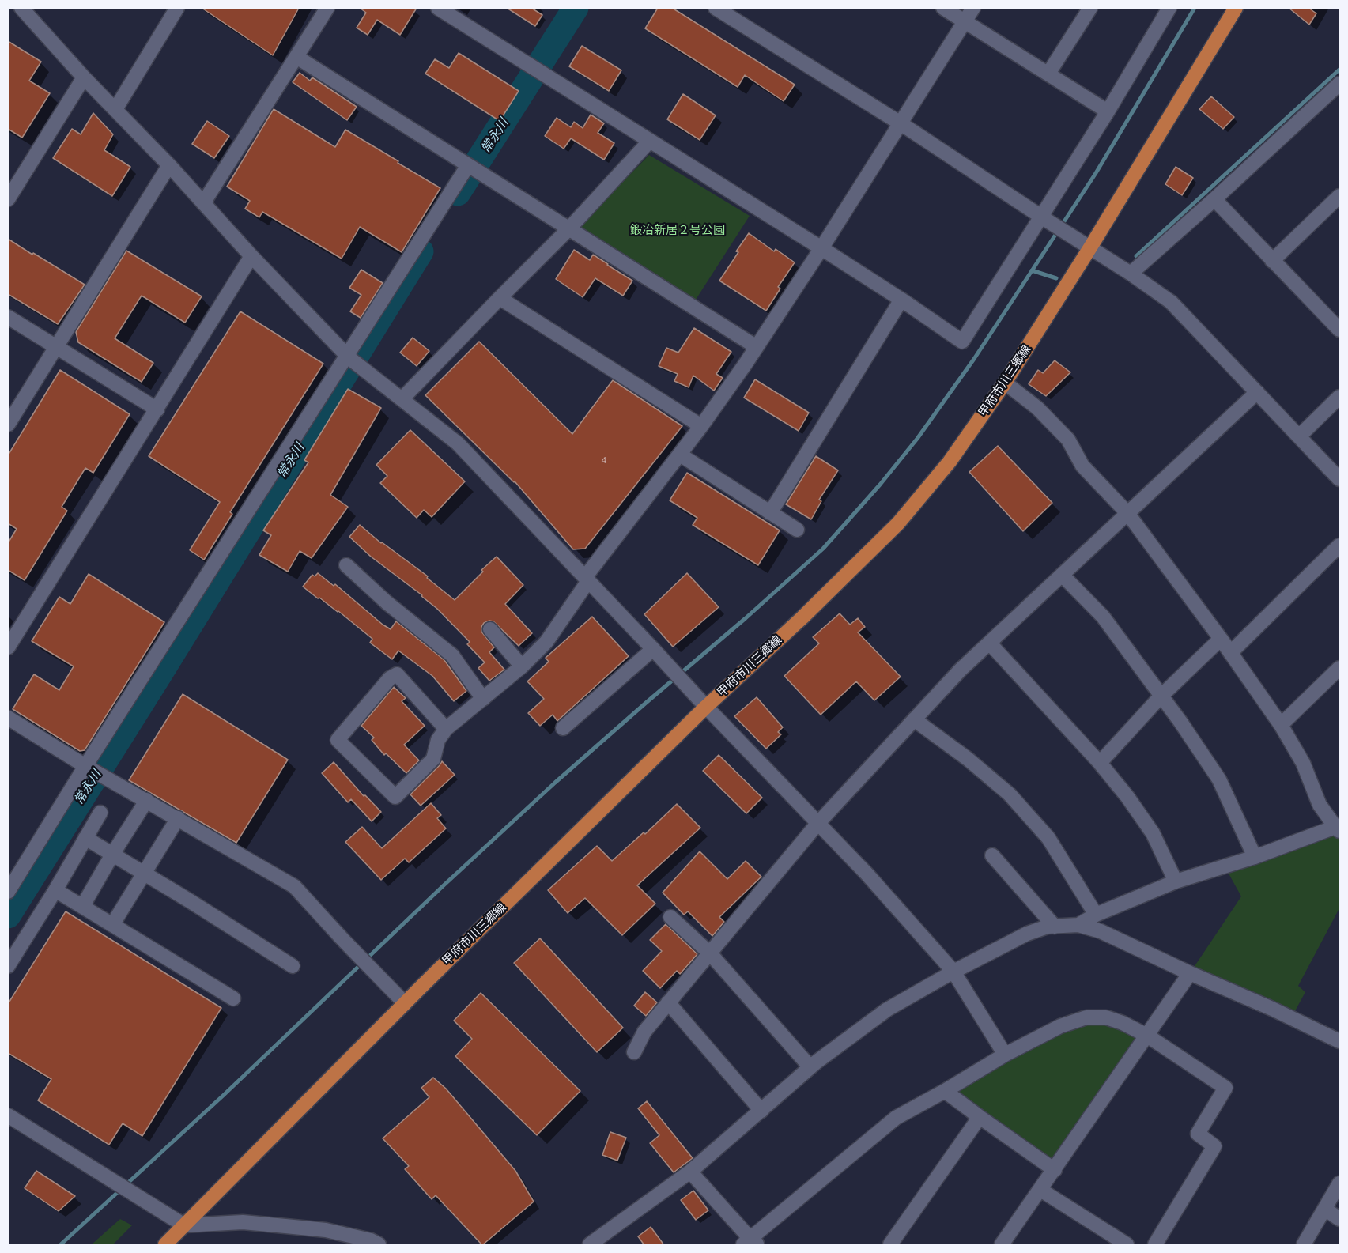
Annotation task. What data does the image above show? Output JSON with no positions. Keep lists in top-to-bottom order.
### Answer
{
  "streets": {
    "main road": ["甲府市川三郷線"]
  },
  "water": ["常永川"],
  "parks": ["鍛冶新居２号公園"],
  "house_numbers": ["4"]
}
